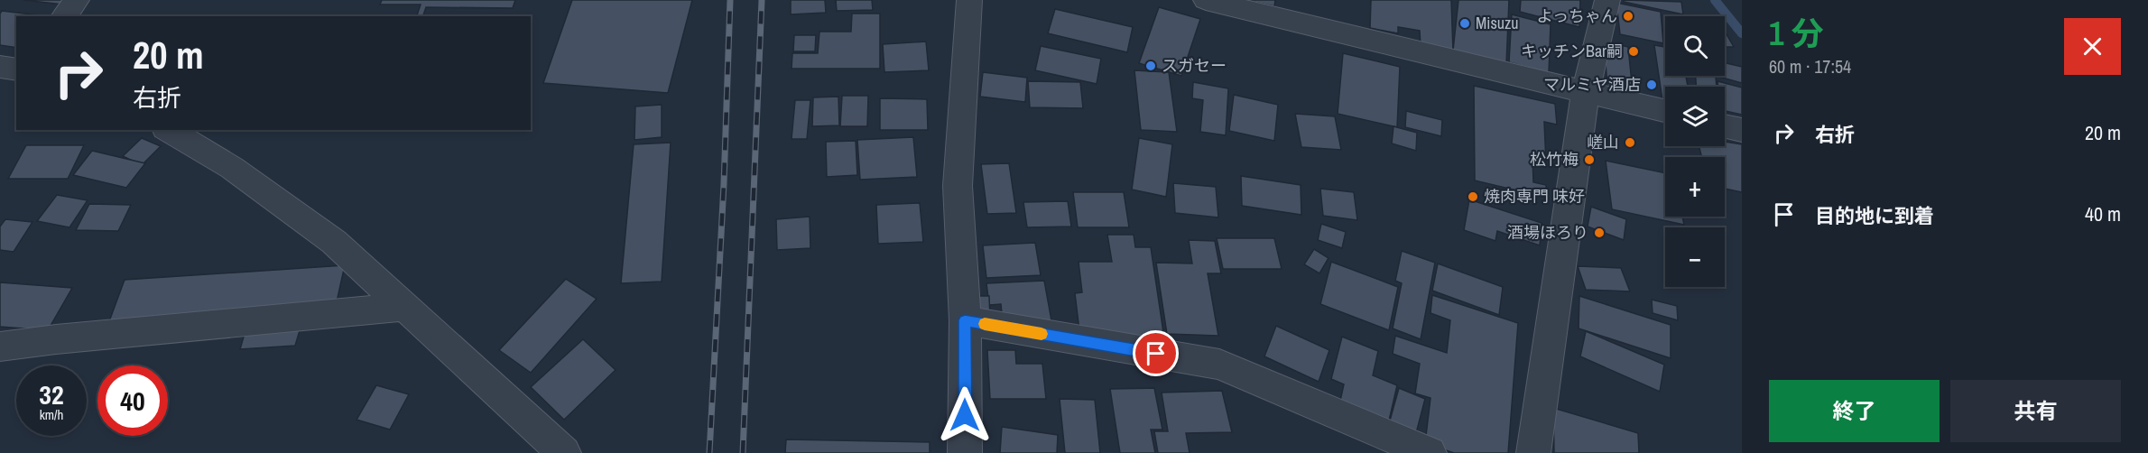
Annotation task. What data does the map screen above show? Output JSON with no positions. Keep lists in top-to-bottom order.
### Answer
{
  "places": [
    "よっちゃん",
    "Misuzu",
    "キッチンBar嗣",
    "スガセー",
    "マルミヤ酒店",
    "嵯山",
    "松竹梅",
    "焼肉専門 味好",
    "酒場ほろり"
  ],
  "page": {
    "heading": ["1 分", "60 m · 17:54"],
    "map_buttons": ["+", "−"],
    "turn": ["20 m", "右折"],
    "list": [
      {
        "name": "右折",
        "value": "20 m"
      },
      {
        "name": "目的地に到着",
        "value": "40 m"
      }
    ],
    "speed": "32 km/h",
    "limit": "40",
    "buttons": ["終了", "共有"]
  }
}
